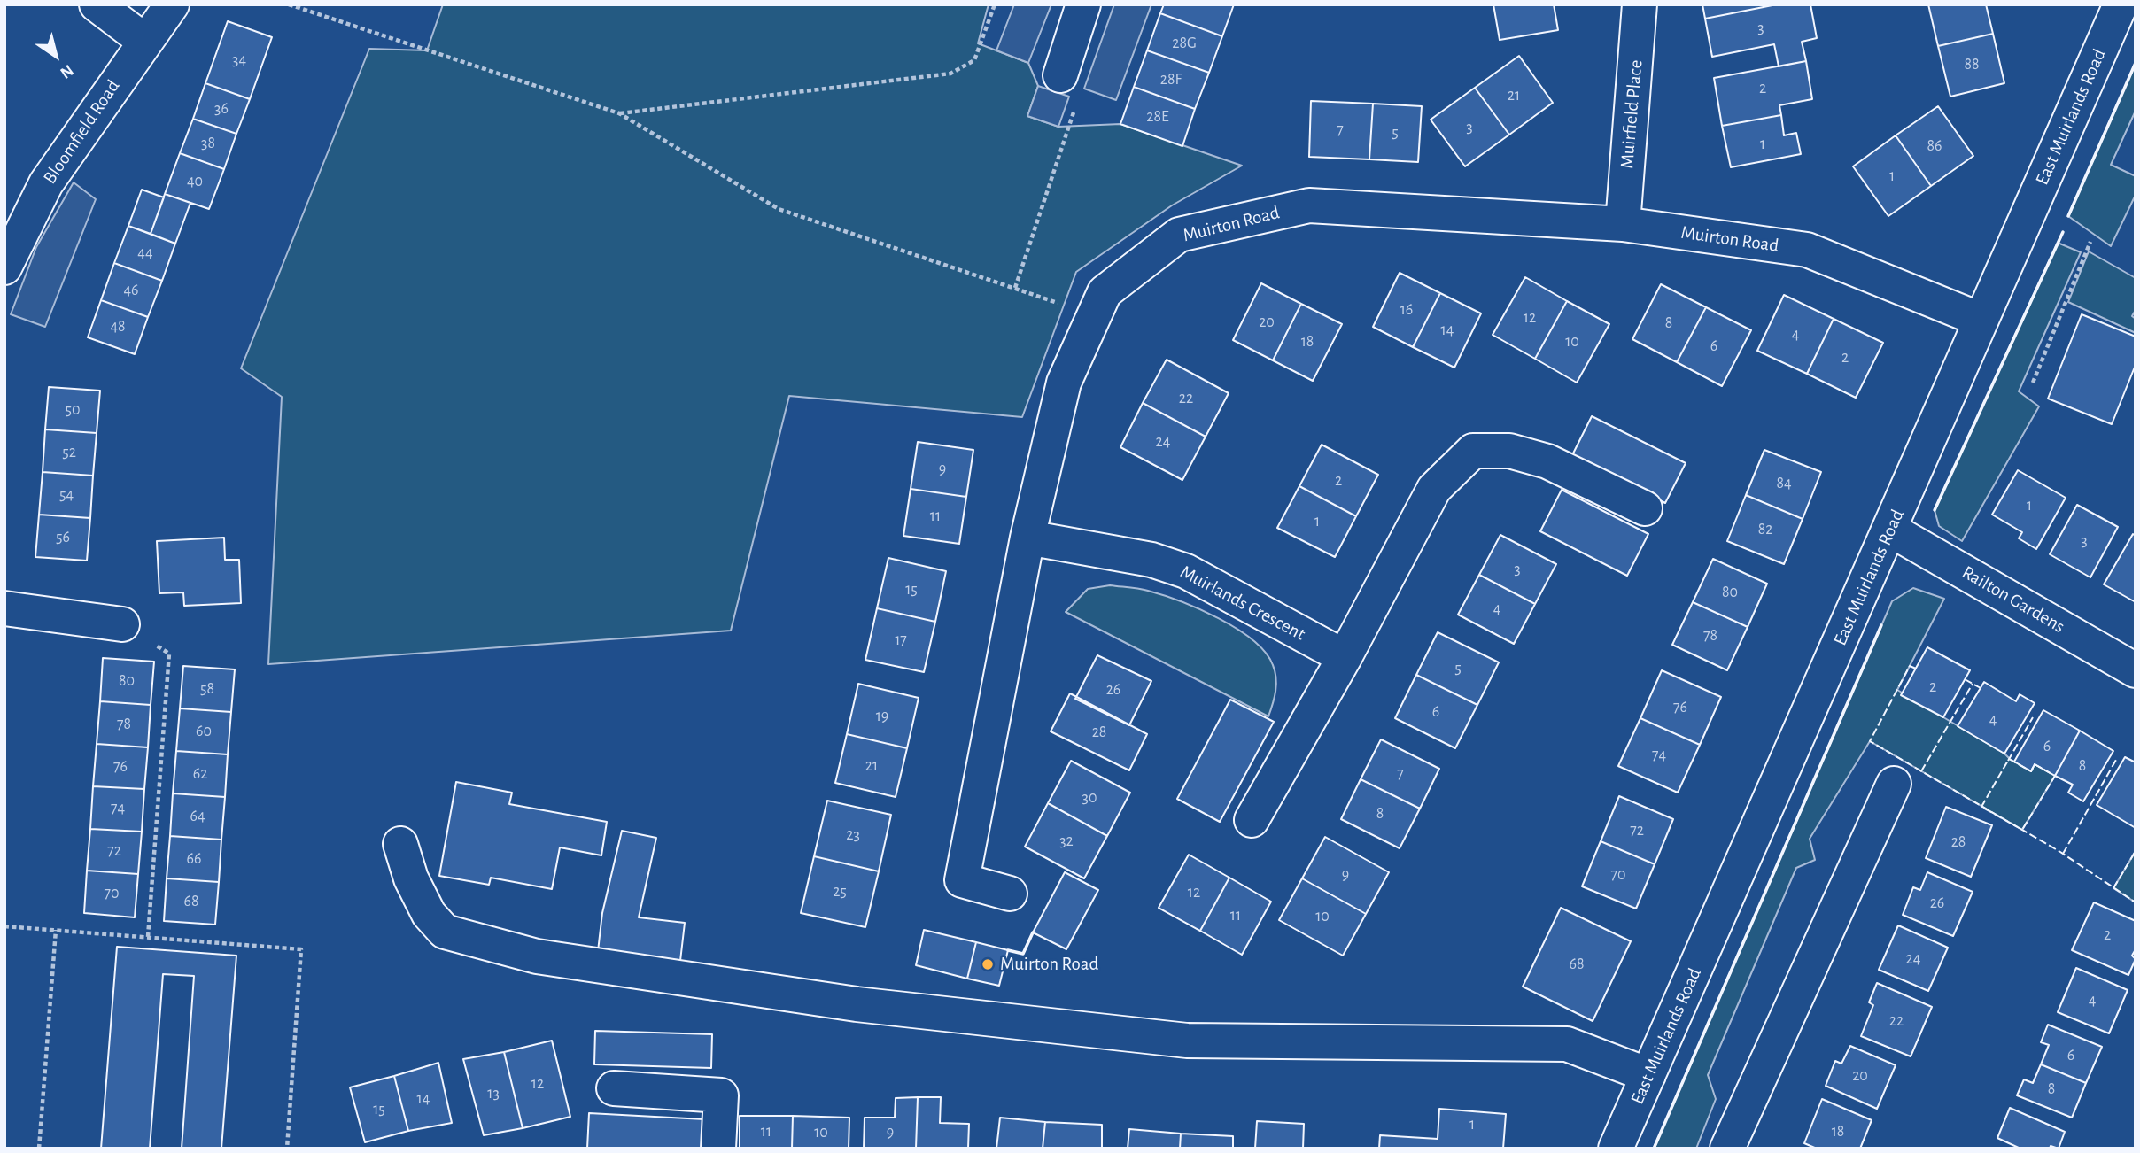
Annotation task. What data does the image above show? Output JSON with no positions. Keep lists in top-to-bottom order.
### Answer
{
  "streets": {
    "street": [
      "Muirfield Place",
      "East Muirlands Road",
      "Bloomfield Road",
      "Muirton Road",
      "Railton Gardens",
      "Muirlands Crescent"
    ]
  },
  "crossings": [
    ["Muirfield Place", "Muirton Road"],
    ["East Muirlands Road", "Muirton Road"],
    ["East Muirlands Road", "Railton Gardens"],
    ["Muirton Road", "Muirlands Crescent"]
  ],
  "places": ["Muirton Road"],
  "house_numbers": [
    "3",
    "28G",
    "34",
    "88",
    "28F",
    "2",
    "21",
    "36",
    "28E",
    "3",
    "7",
    "5",
    "38",
    "1",
    "86",
    "1",
    "40",
    "44",
    "46",
    "16",
    "12",
    "20",
    "8",
    "48",
    "14",
    "4",
    "18",
    "10",
    "6",
    "2",
    "22",
    "50",
    "24",
    "52",
    "9",
    "2",
    "84",
    "54",
    "1",
    "11",
    "1",
    "82",
    "56",
    "3",
    "3",
    "15",
    "80",
    "4",
    "78",
    "17",
    "5",
    "80",
    "2",
    "58",
    "26",
    "76",
    "6",
    "19",
    "4",
    "78",
    "60",
    "28",
    "6",
    "74",
    "21",
    "8",
    "76",
    "62",
    "7",
    "30",
    "74",
    "8",
    "64",
    "72",
    "23",
    "32",
    "28",
    "72",
    "66",
    "9",
    "70",
    "25",
    "12",
    "70",
    "68",
    "26",
    "11",
    "10",
    "2",
    "24",
    "68",
    "4",
    "22",
    "6",
    "20",
    "12",
    "8",
    "13",
    "14",
    "15",
    "1",
    "11",
    "18",
    "10",
    "9"
  ],
  "north": "bottom right"
}
